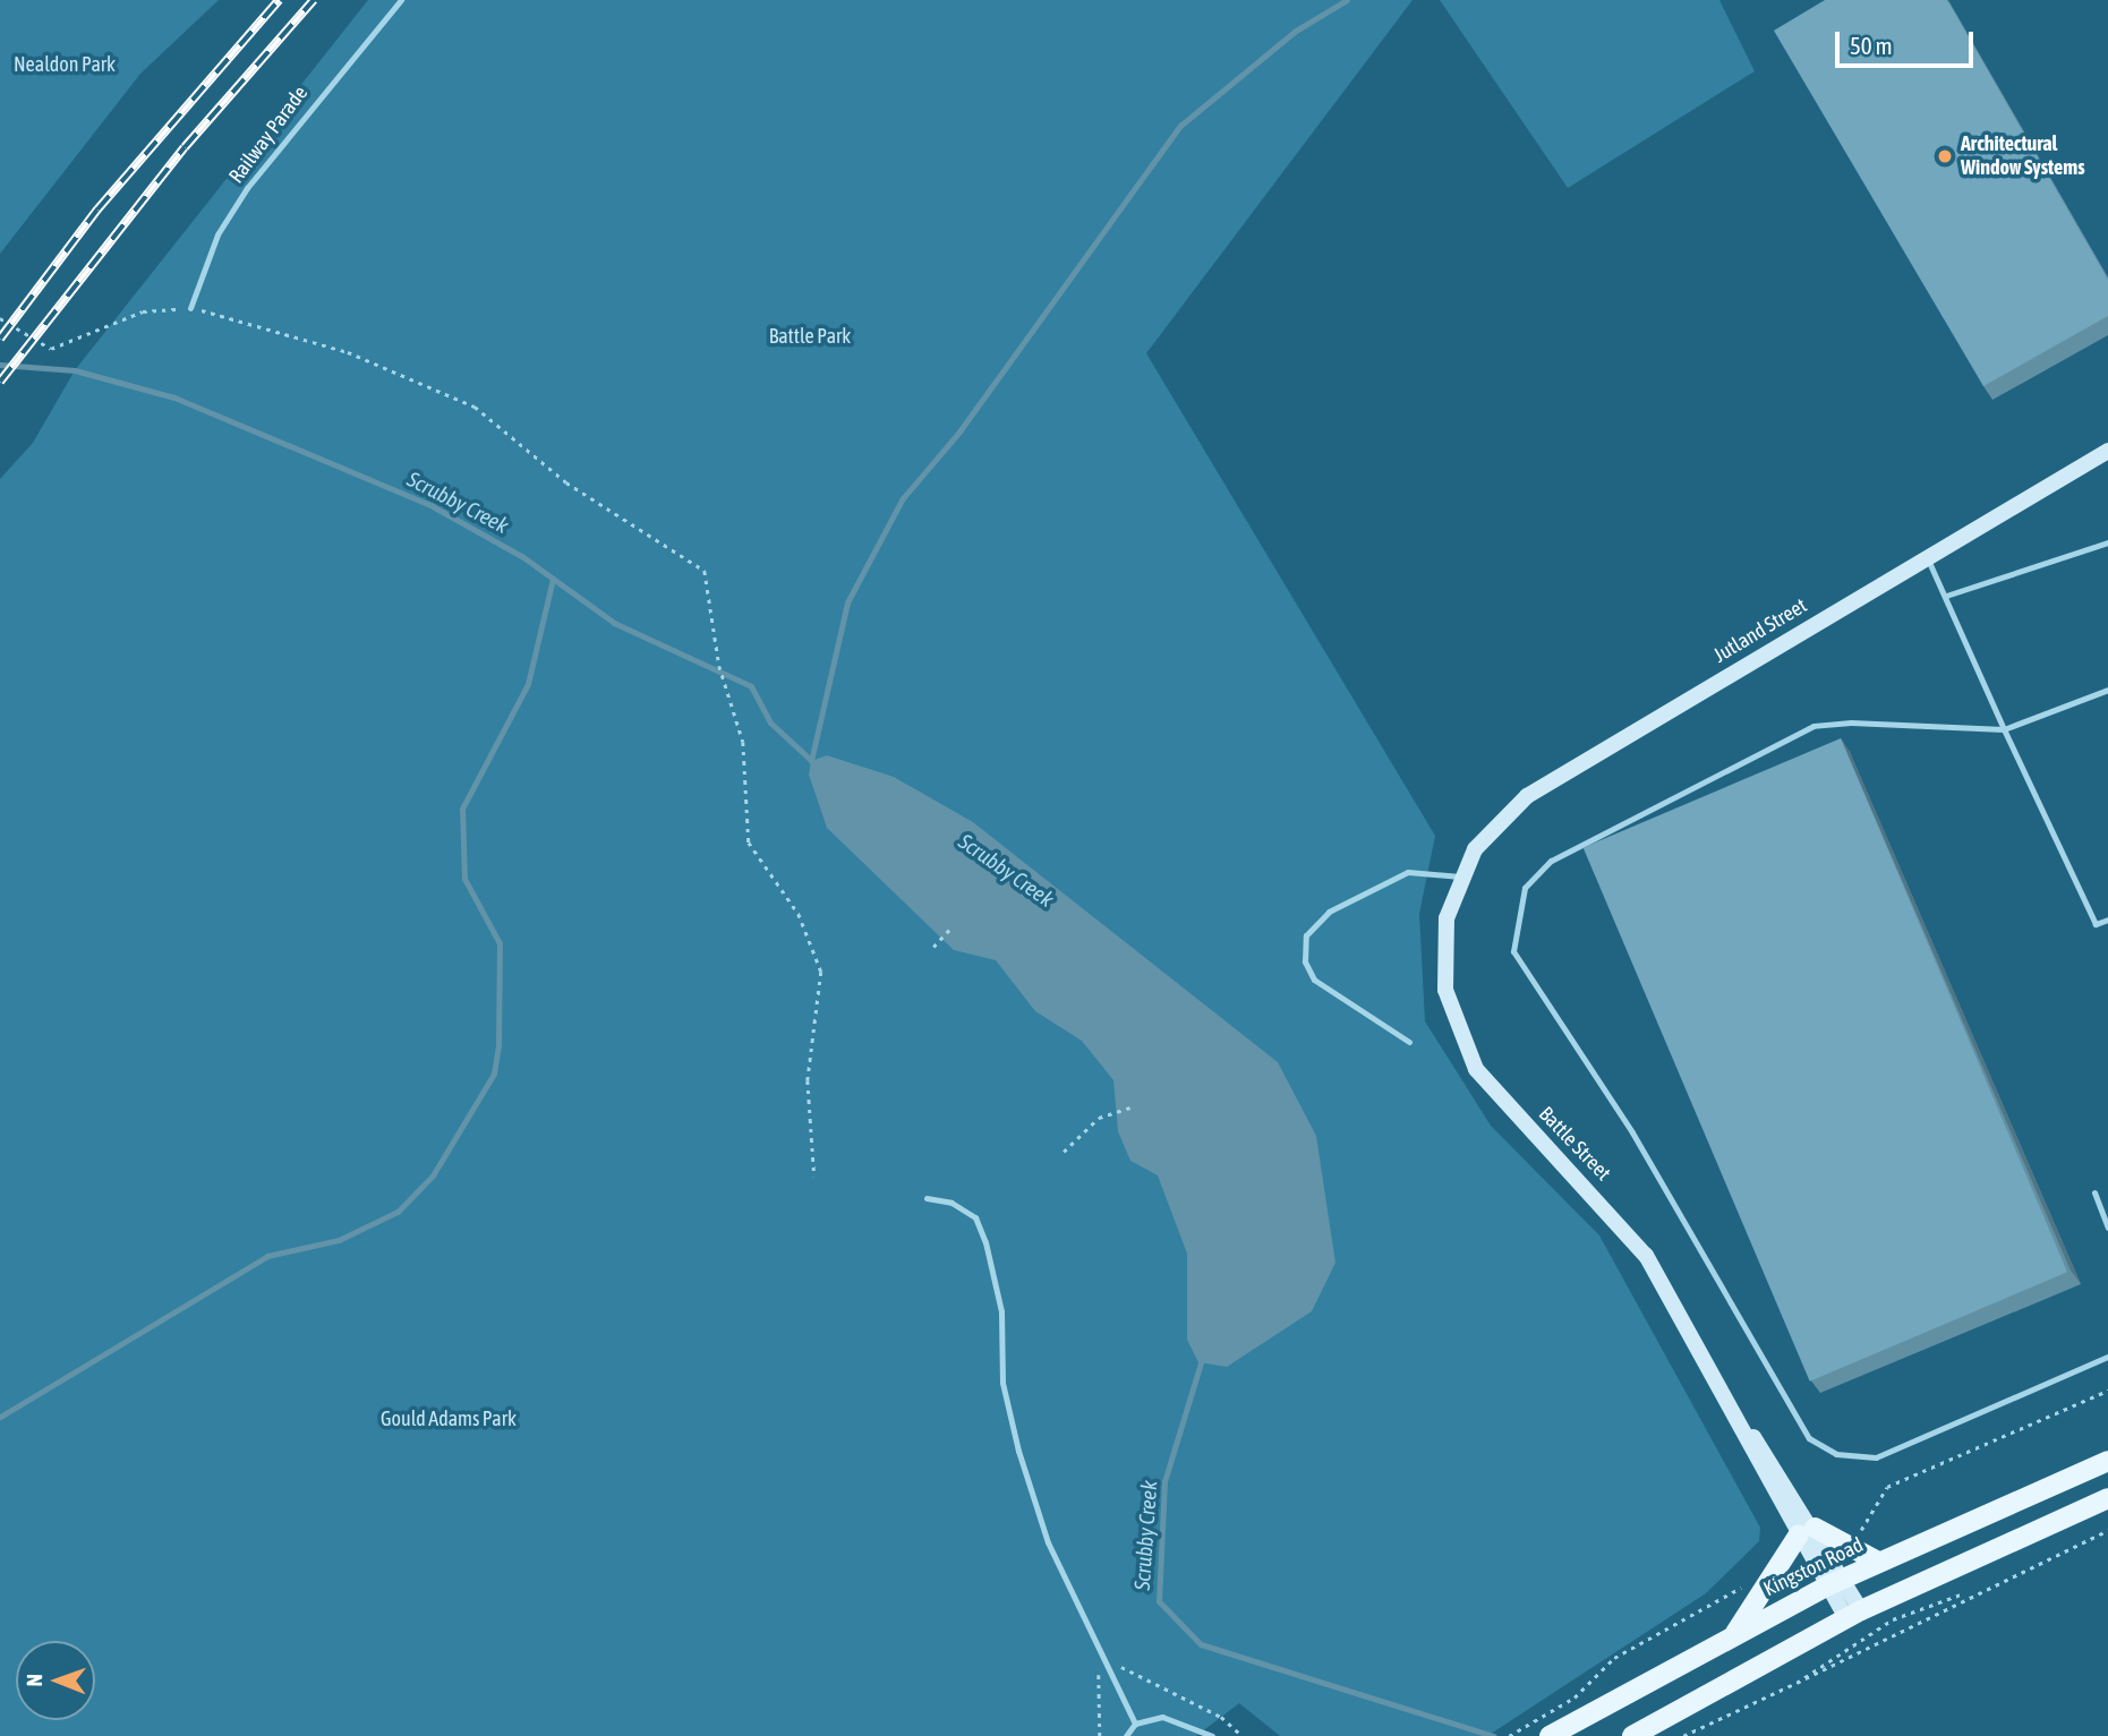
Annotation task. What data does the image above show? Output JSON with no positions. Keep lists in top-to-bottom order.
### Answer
{
  "streets": {
    "main road": ["Kingston Road"],
    "street": ["Jutland Street", "Battle Street"],
    "lane": ["Railway Parade"]
  },
  "crossings": [
    ["Jutland Street", "Battle Street"],
    ["Battle Street", "Kingston Road"]
  ],
  "water": ["Scrubby Creek"],
  "parks": ["Nealdon Park", "Battle Park", "Gould Adams Park"],
  "places": ["Architectural Window Systems"],
  "scale_bar": "50 m",
  "north": "left"
}
